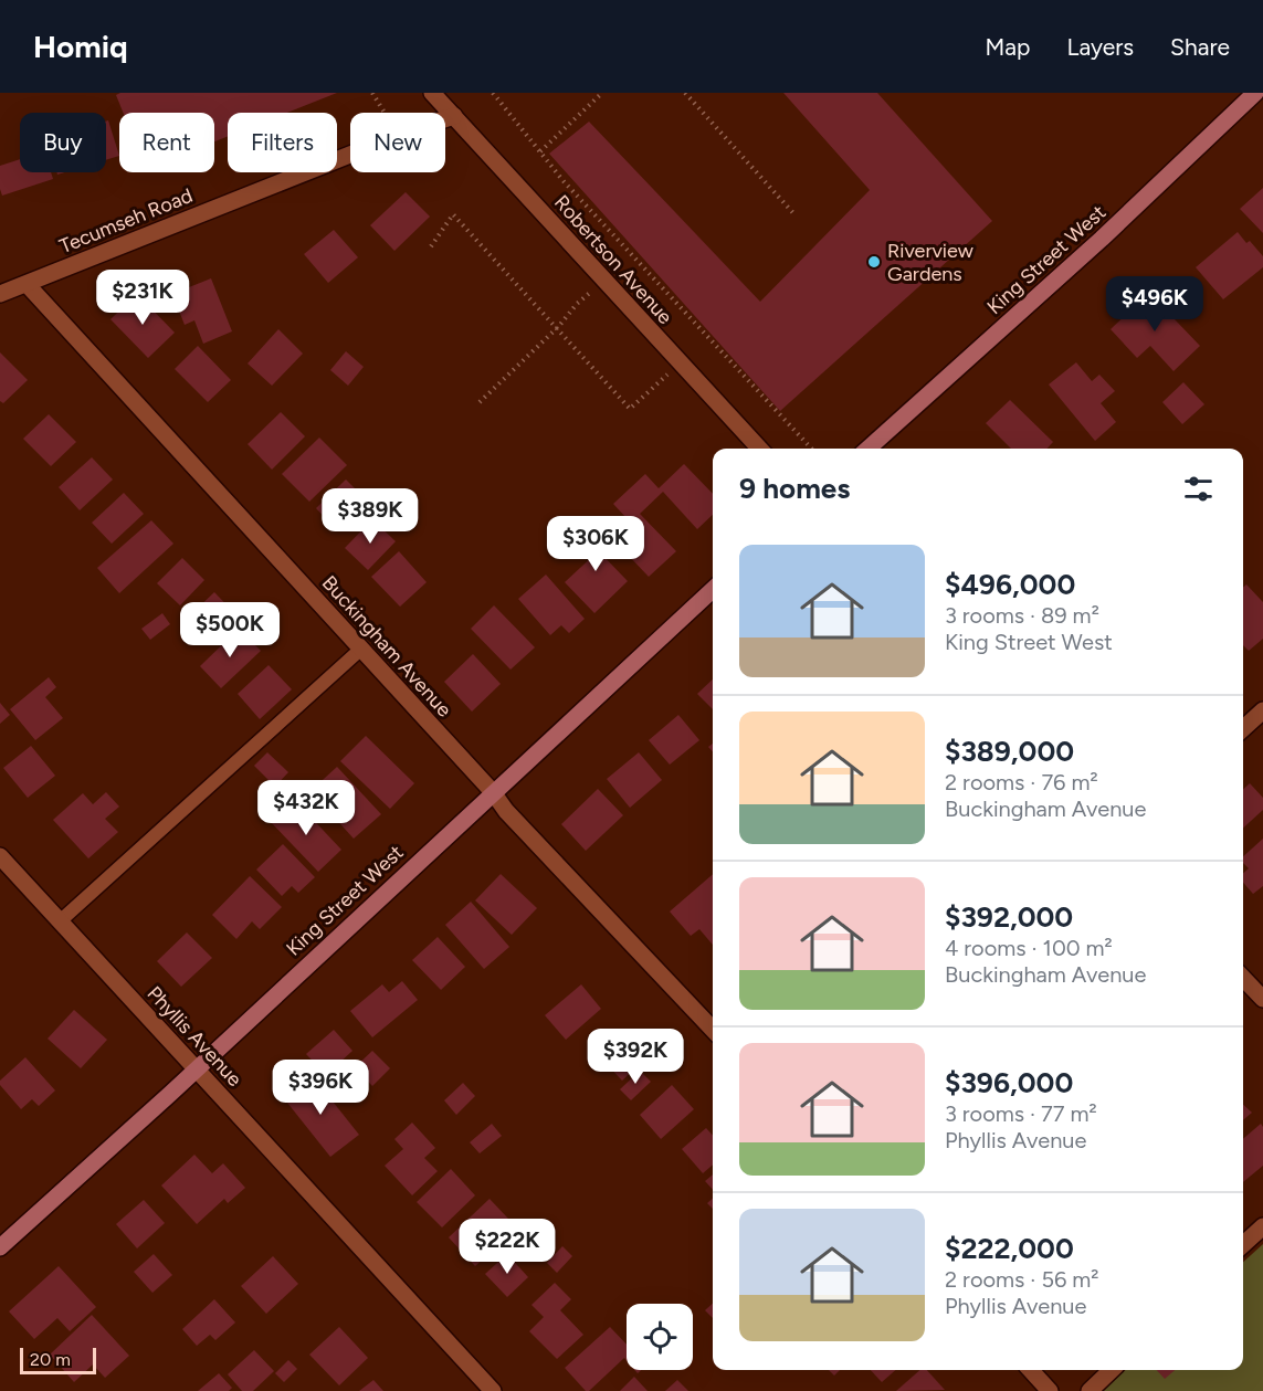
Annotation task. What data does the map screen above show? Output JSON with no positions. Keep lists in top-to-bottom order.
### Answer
{
  "streets": {
    "street": [
      "Tecumseh Road",
      "Robertson Avenue",
      "King Street West",
      "Buckingham Avenue",
      "Phyllis Avenue"
    ]
  },
  "crossings": [
    ["Tecumseh Road", "Robertson Avenue"],
    ["Tecumseh Road", "Buckingham Avenue"],
    ["King Street West", "Buckingham Avenue"],
    ["King Street West", "Phyllis Avenue"]
  ],
  "places": ["Riverview Gardens"],
  "scale_bar": "20 m",
  "page": {
    "header": "Homiq",
    "nav": ["Map", "Layers", "Share"],
    "chip": [
      "Buy",
      "Rent",
      "Filters",
      "New"
    ],
    "price": [
      "$231K",
      "$496K",
      "$389K",
      "$306K",
      "$500K",
      "$432K",
      "$392K",
      "$396K",
      "$222K"
    ],
    "heading": "9 homes",
    "list": [
      {
        "name": "$496,000",
        "note": "3 rooms · 89 m² · King Street West"
      },
      {
        "name": "$389,000",
        "note": "2 rooms · 76 m² · Buckingham Avenue"
      },
      {
        "name": "$392,000",
        "note": "4 rooms · 100 m² · Buckingham Avenue"
      },
      {
        "name": "$396,000",
        "note": "3 rooms · 77 m² · Phyllis Avenue"
      },
      {
        "name": "$222,000",
        "note": "2 rooms · 56 m² · Phyllis Avenue"
      }
    ],
    "scale": "20 m"
  }
}
